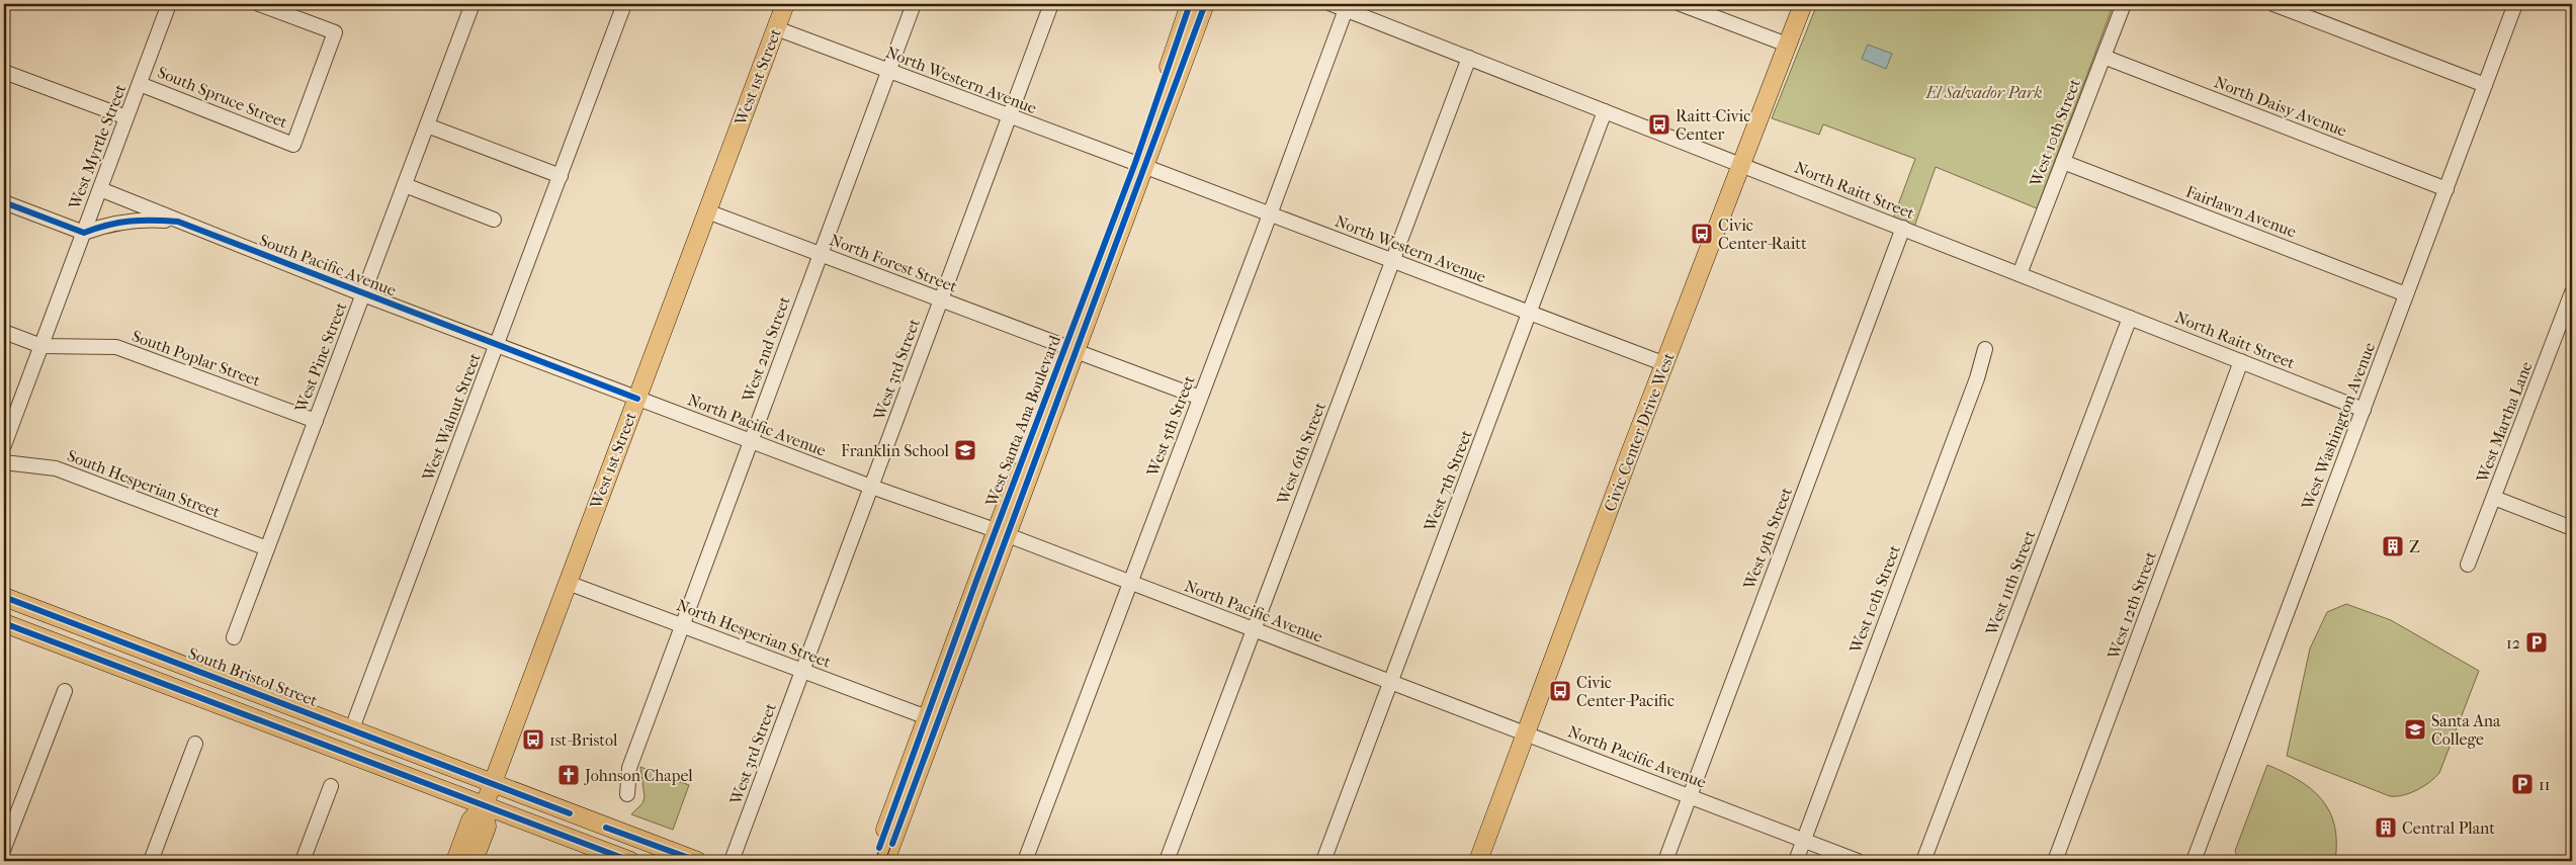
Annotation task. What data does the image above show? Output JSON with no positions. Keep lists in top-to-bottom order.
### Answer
{
  "streets": {
    "main road": [
      "West 1st Street",
      "West Santa Ana Boulevard",
      "Civic Center Drive West",
      "South Bristol Street"
    ],
    "street": [
      "North Western Avenue",
      "South Spruce Street",
      "North Daisy Avenue",
      "West 10th Street",
      "West Myrtle Street",
      "North Raitt Street",
      "Fairlawn Avenue",
      "North Forest Street",
      "South Pacific Avenue",
      "West 2nd Street",
      "West Pine Street",
      "South Poplar Street",
      "West 3rd Street",
      "West Walnut Street",
      "West Martha Lane",
      "North Pacific Avenue",
      "West 5th Street",
      "West Washington Avenue",
      "West 6th Street",
      "West 7th Street",
      "South Hesperian Street",
      "West 9th Street",
      "West 11th Street",
      "West 12th Street",
      "North Hesperian Street"
    ]
  },
  "crossings": [
    ["West 1st Street", "North Western Avenue"],
    ["West 1st Street", "North Forest Street"],
    ["West 1st Street", "South Pacific Avenue"],
    ["West 1st Street", "North Pacific Avenue"],
    ["West 1st Street", "North Hesperian Street"],
    ["West 1st Street", "South Bristol Street"],
    ["North Western Avenue", "West 2nd Street"],
    ["North Western Avenue", "West 3rd Street"],
    ["North Western Avenue", "West Santa Ana Boulevard"],
    ["North Western Avenue", "West 5th Street"],
    ["North Western Avenue", "Civic Center Drive West"],
    ["North Western Avenue", "West 6th Street"],
    ["North Western Avenue", "West 7th Street"],
    ["South Spruce Street", "West Myrtle Street"],
    ["North Daisy Avenue", "West 10th Street"],
    ["North Daisy Avenue", "West Washington Avenue"],
    ["West 10th Street", "North Raitt Street"],
    ["West 10th Street", "Fairlawn Avenue"],
    ["West 10th Street", "North Pacific Avenue"],
    ["West Myrtle Street", "South Pacific Avenue"],
    ["West Myrtle Street", "South Poplar Street"],
    ["North Raitt Street", "West 5th Street"],
    ["North Raitt Street", "West Washington Avenue"],
    ["North Raitt Street", "Civic Center Drive West"],
    ["North Raitt Street", "West 6th Street"],
    ["North Raitt Street", "West 7th Street"],
    ["North Raitt Street", "West 9th Street"],
    ["North Raitt Street", "West 11th Street"],
    ["North Raitt Street", "West 12th Street"],
    ["Fairlawn Avenue", "West Washington Avenue"],
    ["North Forest Street", "West 2nd Street"],
    ["North Forest Street", "West 3rd Street"],
    ["North Forest Street", "West Santa Ana Boulevard"],
    ["North Forest Street", "West 5th Street"],
    ["South Pacific Avenue", "West Pine Street"],
    ["South Pacific Avenue", "West Walnut Street"],
    ["South Pacific Avenue", "North Pacific Avenue"],
    ["West 2nd Street", "North Pacific Avenue"],
    ["West 2nd Street", "North Hesperian Street"],
    ["West Pine Street", "South Poplar Street"],
    ["West Pine Street", "South Hesperian Street"],
    ["West 3rd Street", "North Pacific Avenue"],
    ["West 3rd Street", "North Hesperian Street"],
    ["West Walnut Street", "South Bristol Street"],
    ["West Santa Ana Boulevard", "North Pacific Avenue"],
    ["West Santa Ana Boulevard", "North Hesperian Street"],
    ["North Pacific Avenue", "West 5th Street"],
    ["North Pacific Avenue", "Civic Center Drive West"],
    ["North Pacific Avenue", "West 6th Street"],
    ["North Pacific Avenue", "West 7th Street"],
    ["North Pacific Avenue", "West 9th Street"]
  ],
  "parks": ["El Salvador Park"],
  "places": {
    "bus stop": [
      "Raitt-Civic Center",
      "Civic Center-Raitt",
      "Civic Center-Pacific",
      "1st-Bristol"
    ],
    "school or university": ["Franklin School", "Santa Ana College"],
    "building": ["Z", "Central Plant"],
    "parking": ["12", "11"],
    "church": ["Johnson Chapel"]
  }
}
